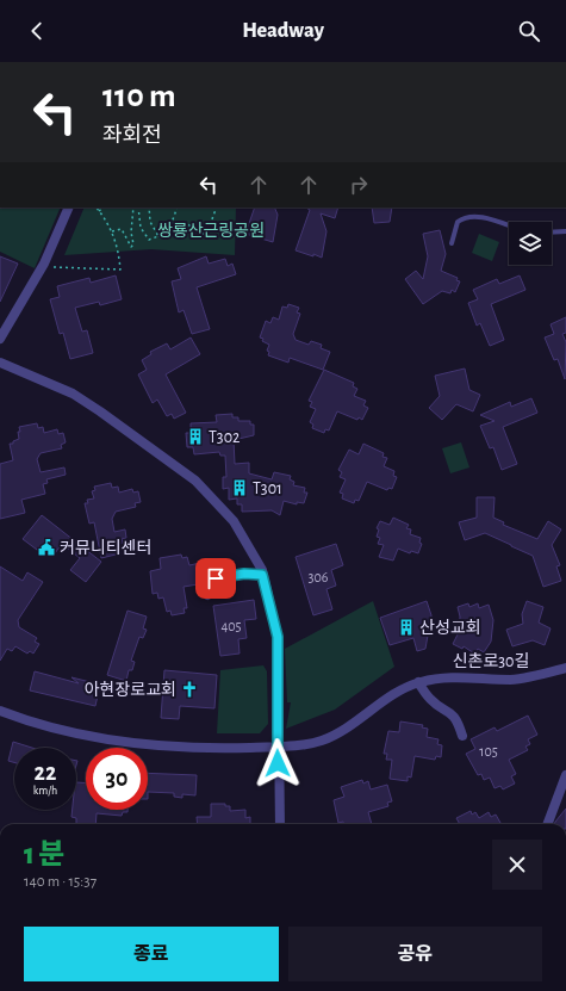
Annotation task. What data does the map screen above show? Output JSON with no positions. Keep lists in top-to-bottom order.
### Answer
{
  "streets": {
    "street": ["신촌로30길"]
  },
  "parks": ["쌍룡산근링공원"],
  "places": {
    "building": ["T302", "T301", "산성교회"],
    "public building": ["커뮤니티센터"],
    "church": ["아현장로교회"]
  },
  "house_numbers": ["306", "405", "105"],
  "page": {
    "header": "Headway",
    "turn": ["110 m", "좌회전"],
    "speed": "22 km/h",
    "limit": "30",
    "heading": ["1 분", "140 m · 15:37"],
    "buttons": ["종료", "공유"]
  }
}
